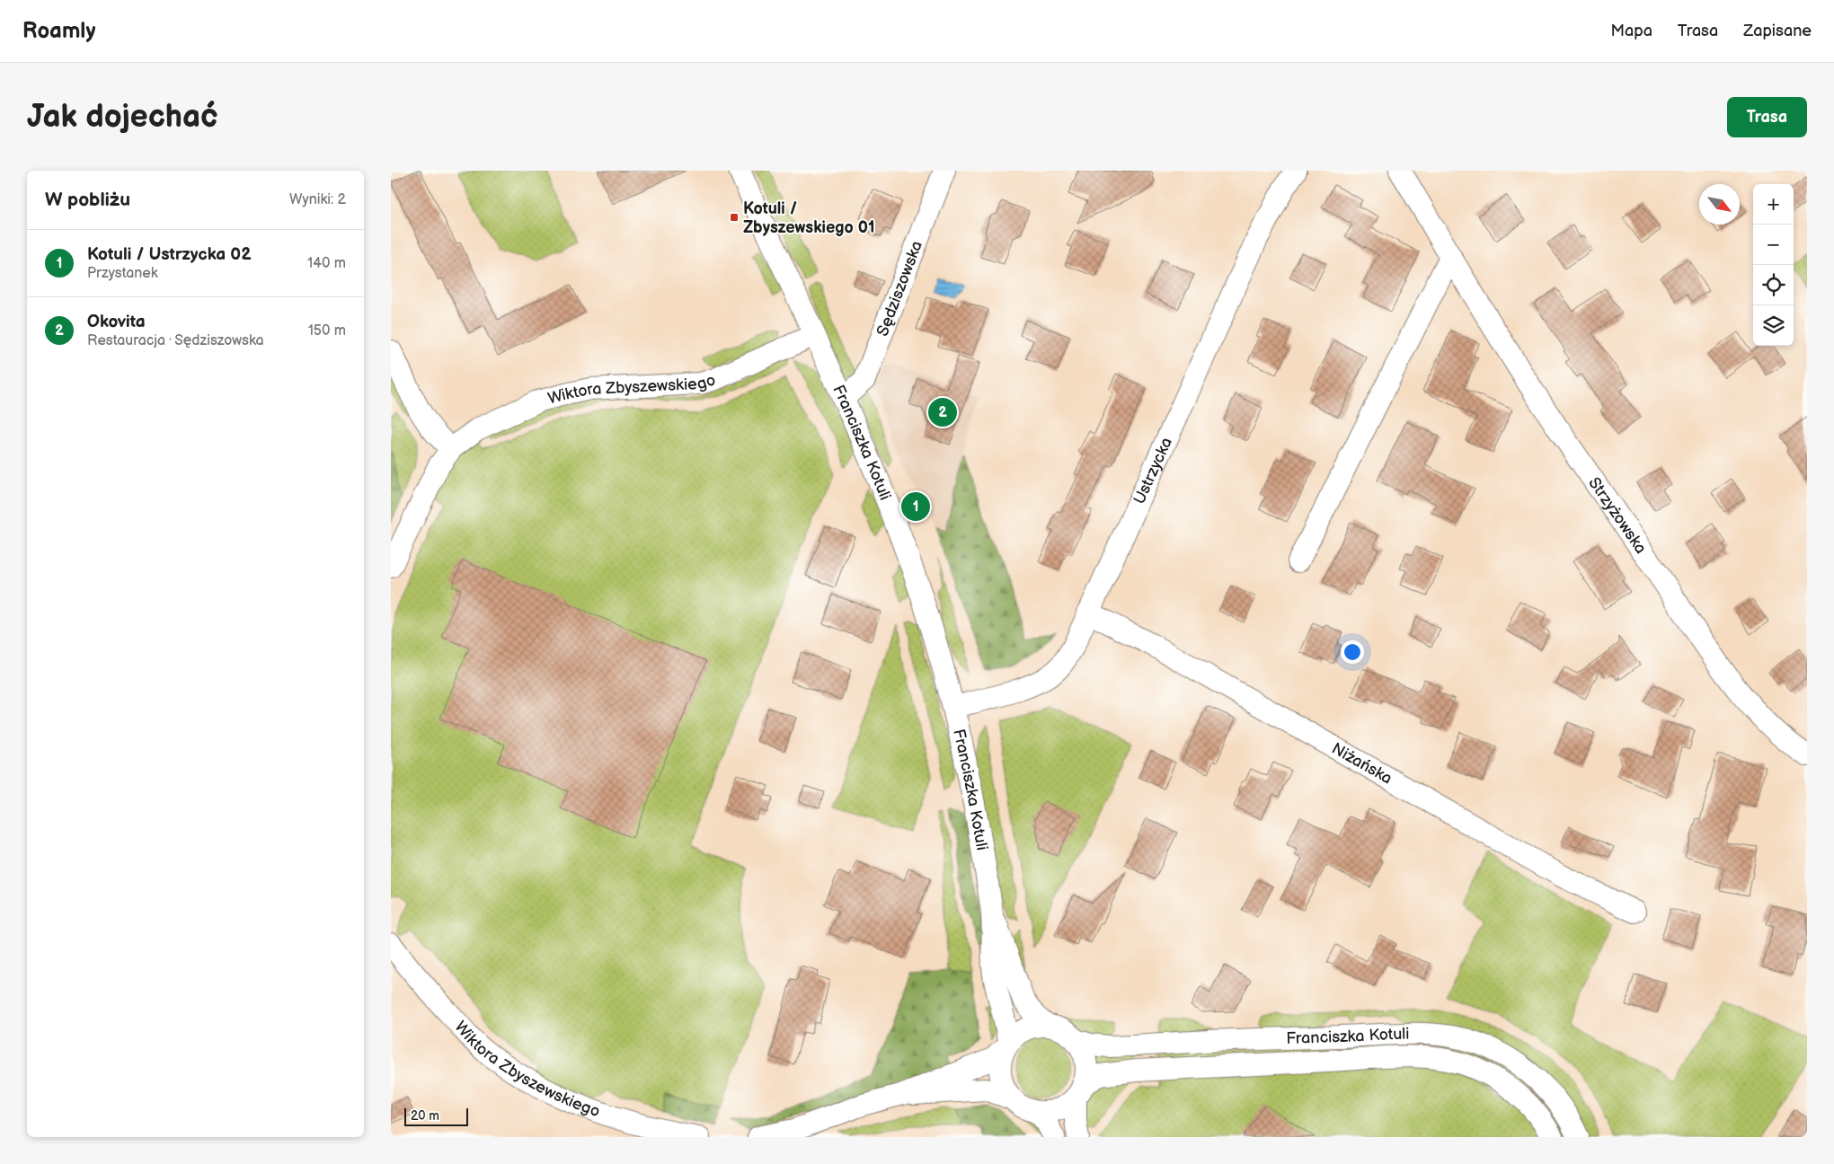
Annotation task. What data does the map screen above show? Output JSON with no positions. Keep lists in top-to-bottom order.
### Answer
{
  "streets": {
    "street": [
      "Sędziszowska",
      "Wiktora Zbyszewskiego",
      "Franciszka Kotuli",
      "Ustrzycka",
      "Strzyżowska",
      "Niżańska"
    ]
  },
  "crossings": [
    ["Sędziszowska", "Franciszka Kotuli"],
    ["Wiktora Zbyszewskiego", "Franciszka Kotuli"],
    ["Franciszka Kotuli", "Ustrzycka"],
    ["Ustrzycka", "Niżańska"]
  ],
  "places": {
    "transit": ["Kotuli / Zbyszewskiego 01"]
  },
  "scale_bar": "20 m",
  "north": "bottom right",
  "page": {
    "header": "Roamly",
    "nav": ["Mapa", "Trasa", "Zapisane"],
    "buttons": "Trasa",
    "title": "Jak dojechać",
    "heading": ["W pobliżu", "Wyniki: 2"],
    "map_buttons": ["+", "−"],
    "list": [
      {
        "mark": "1",
        "name": "Kotuli / Ustrzycka 02",
        "note": "Przystanek",
        "value": "140 m"
      },
      {
        "mark": "2",
        "name": "Okovita",
        "note": "Restauracja · Sędziszowska",
        "value": "150 m"
      }
    ],
    "pins": ["2", "1"],
    "scale": "20 m"
  }
}
